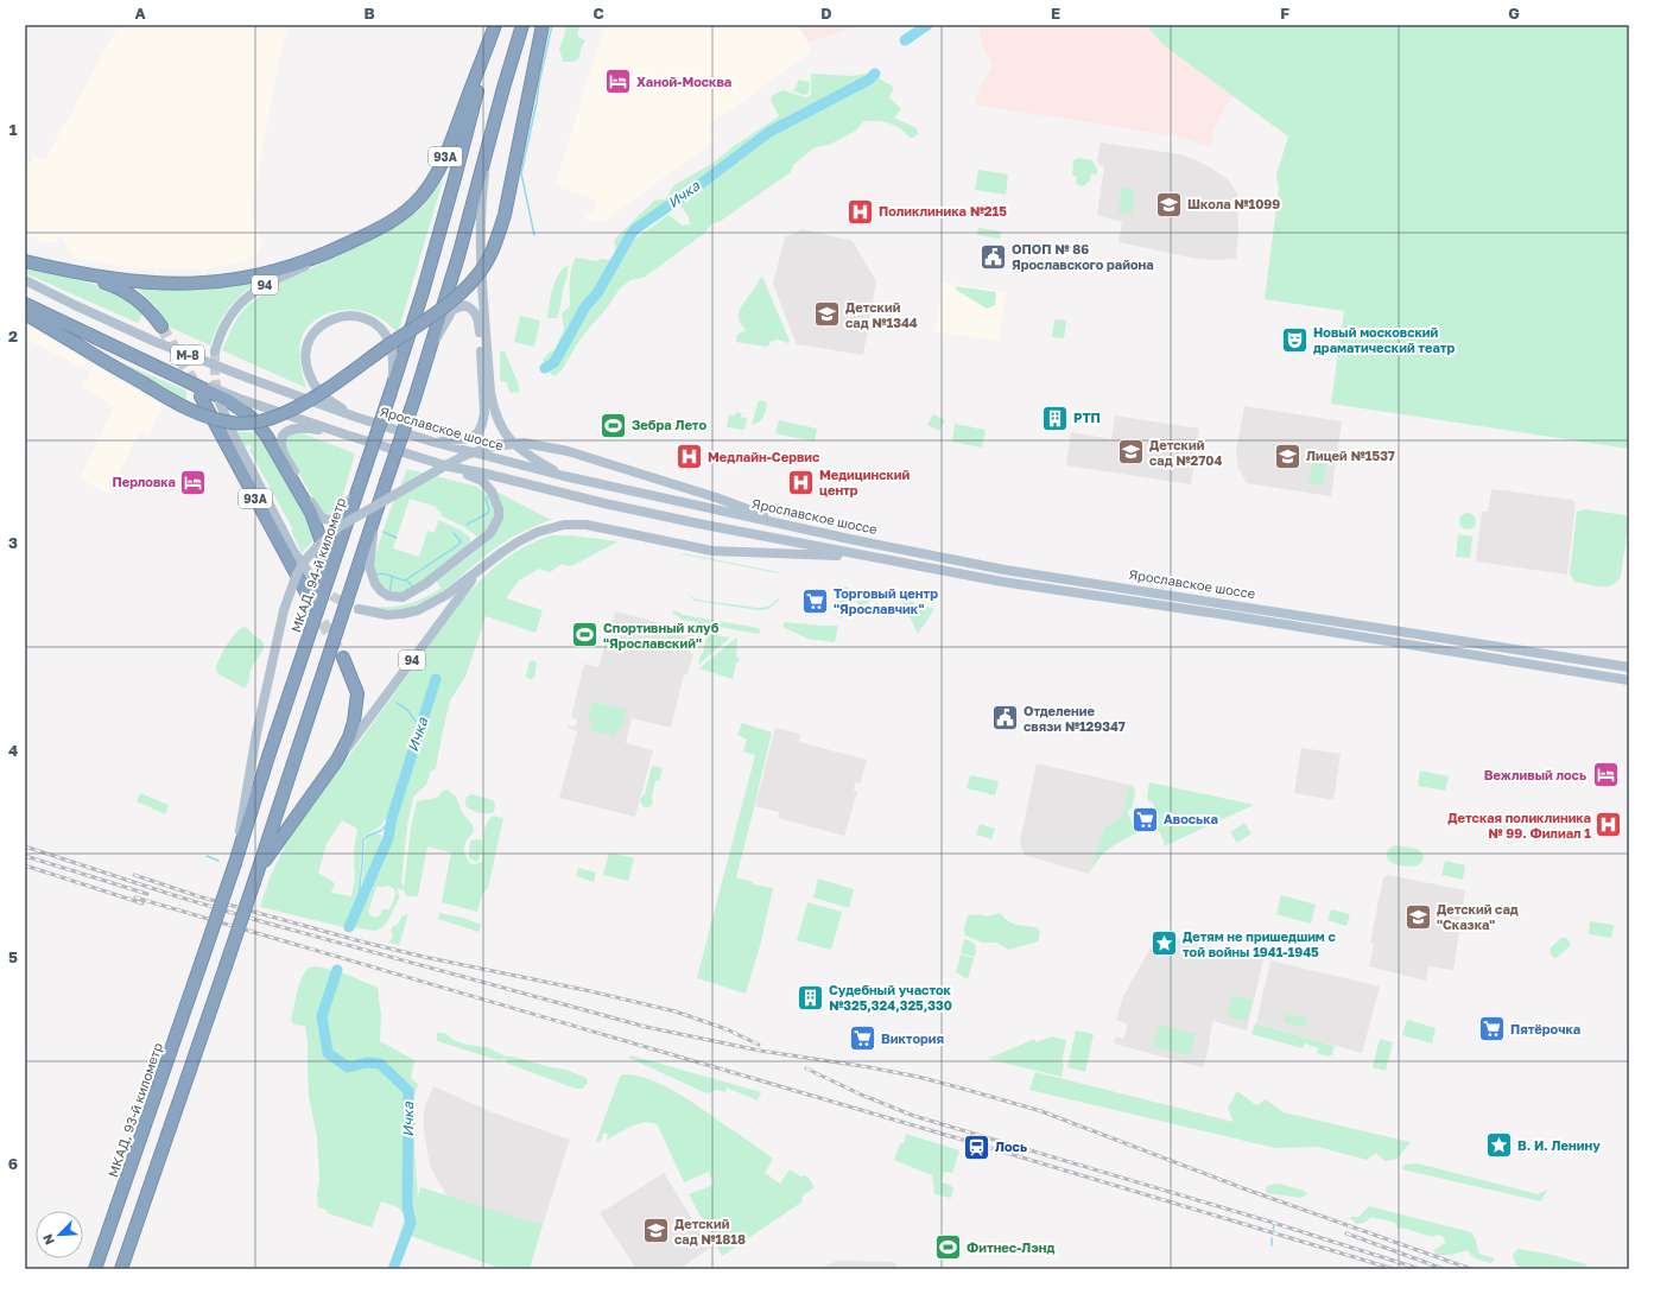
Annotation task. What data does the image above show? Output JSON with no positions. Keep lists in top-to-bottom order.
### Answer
{
  "streets": {
    "highway": [
      "93A",
      "М-8",
      "Ярославское шоссе",
      "МКАД, 94-й километр",
      "МКАД, 93-й километр"
    ],
    "main road": ["94"]
  },
  "crossings": [
    ["93A", "94"],
    ["93A", "МКАД, 94-й километр"],
    ["94", "Ярославское шоссе"],
    ["МКАД, 94-й километр", "МКАД, 93-й километр"]
  ],
  "water": ["Ичка"],
  "places": {
    "hotel": ["Ханой-Москва", "Перловка", "Вежливый лось"],
    "school or university": [
      "Школа №1099",
      "Детский сад №1344",
      "Детский сад №2704",
      "Лицей №1537",
      "Детский сад \"Сказка\"",
      "Детский сад №1818"
    ],
    "hospital": [
      "Поликлиника №215",
      "Медлайн-Сервис",
      "Медицинский центр",
      "Детская поликлиника № 99. Филиал 1"
    ],
    "public building": ["ОПОП № 86 Ярославского района", "Отделение связи №129347"],
    "theatre": ["Новый московский драматический театр"],
    "building": ["РТП", "Судебный участок №325,324,325,330"],
    "sports": ["Зебра Лето", "Спортивный клуб \"Ярославский\"", "Фитнес-Лэнд"],
    "supermarket": [
      "Торговый центр \"Ярославчик\"",
      "Авоська",
      "Пятёрочка",
      "Виктория"
    ],
    "place": ["Детям не пришедшим с той войны 1941-1945", "В. И. Ленину"],
    "station": ["Лось"]
  },
  "north": "bottom left",
  "grid": {
    "columns": [
      "A",
      "B",
      "C",
      "D",
      "E",
      "F",
      "G"
    ],
    "rows": [
      "1",
      "2",
      "3",
      "4",
      "5",
      "6"
    ]
  }
}
